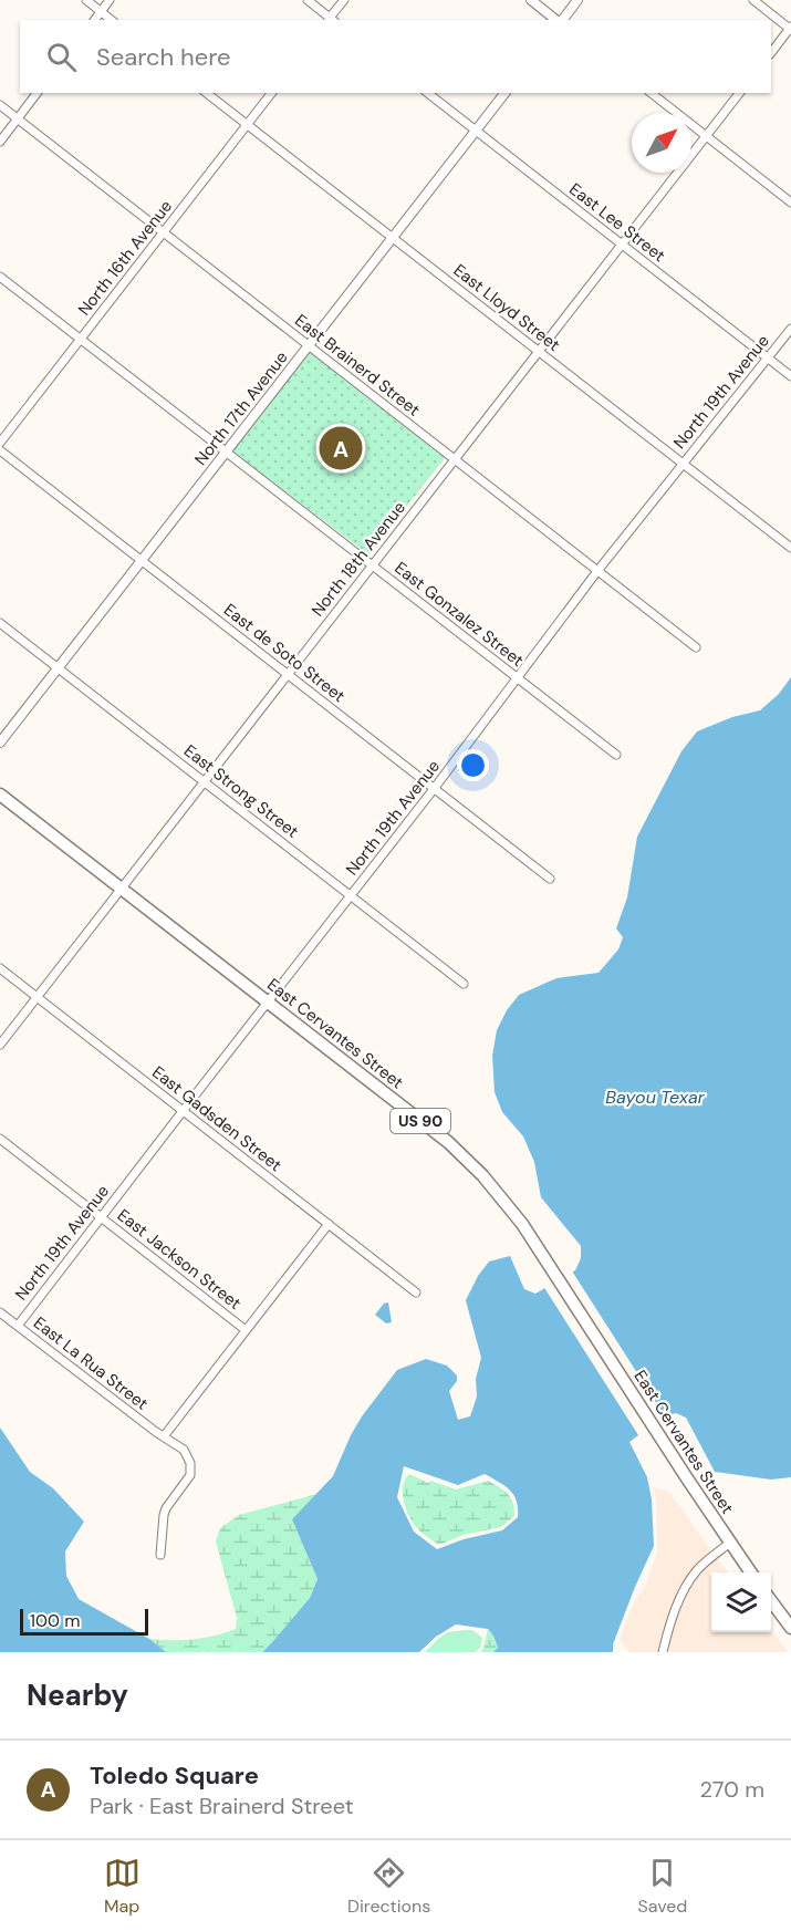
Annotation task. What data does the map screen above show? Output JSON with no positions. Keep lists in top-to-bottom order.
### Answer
{
  "streets": {
    "main road": ["East Cervantes Street", "US 90"],
    "street": [
      "East Lee Street",
      "North 16th Avenue",
      "East Lloyd Street",
      "East Brainerd Street",
      "North 19th Avenue",
      "North 17th Avenue",
      "North 18th Avenue",
      "East Gonzalez Street",
      "East de Soto Street",
      "East Strong Street",
      "East Gadsden Street",
      "East Jackson Street",
      "East La Rua Street"
    ]
  },
  "crossings": [
    ["East Lee Street", "North 19th Avenue"],
    ["East Lee Street", "North 17th Avenue"],
    ["East Lee Street", "North 18th Avenue"],
    ["North 16th Avenue", "East Lloyd Street"],
    ["North 16th Avenue", "East Brainerd Street"],
    ["North 16th Avenue", "East Gonzalez Street"],
    ["East Lloyd Street", "North 19th Avenue"],
    ["East Lloyd Street", "North 17th Avenue"],
    ["East Lloyd Street", "North 18th Avenue"],
    ["East Brainerd Street", "North 19th Avenue"],
    ["East Brainerd Street", "North 17th Avenue"],
    ["East Brainerd Street", "North 18th Avenue"],
    ["North 19th Avenue", "East Gonzalez Street"],
    ["North 19th Avenue", "East de Soto Street"],
    ["North 19th Avenue", "East Strong Street"],
    ["North 19th Avenue", "East Cervantes Street"],
    ["North 19th Avenue", "East Gadsden Street"],
    ["North 19th Avenue", "East Jackson Street"],
    ["North 19th Avenue", "East La Rua Street"],
    ["North 17th Avenue", "East Gonzalez Street"],
    ["North 17th Avenue", "East de Soto Street"],
    ["North 17th Avenue", "East Strong Street"],
    ["North 18th Avenue", "East Gonzalez Street"],
    ["North 18th Avenue", "East de Soto Street"],
    ["North 18th Avenue", "East Strong Street"],
    ["North 18th Avenue", "East Cervantes Street"],
    ["North 18th Avenue", "East Gadsden Street"]
  ],
  "water": ["Bayou Texar"],
  "scale_bar": "100 m",
  "north": "top right",
  "page": {
    "search": "Search here",
    "pins": "A",
    "scale": "100 m",
    "heading": "Nearby",
    "list": [
      {
        "mark": "A",
        "name": "Toledo Square",
        "note": "Park · East Brainerd Street",
        "value": "270 m"
      }
    ],
    "nav": ["Map", "Directions", "Saved"]
  }
}
